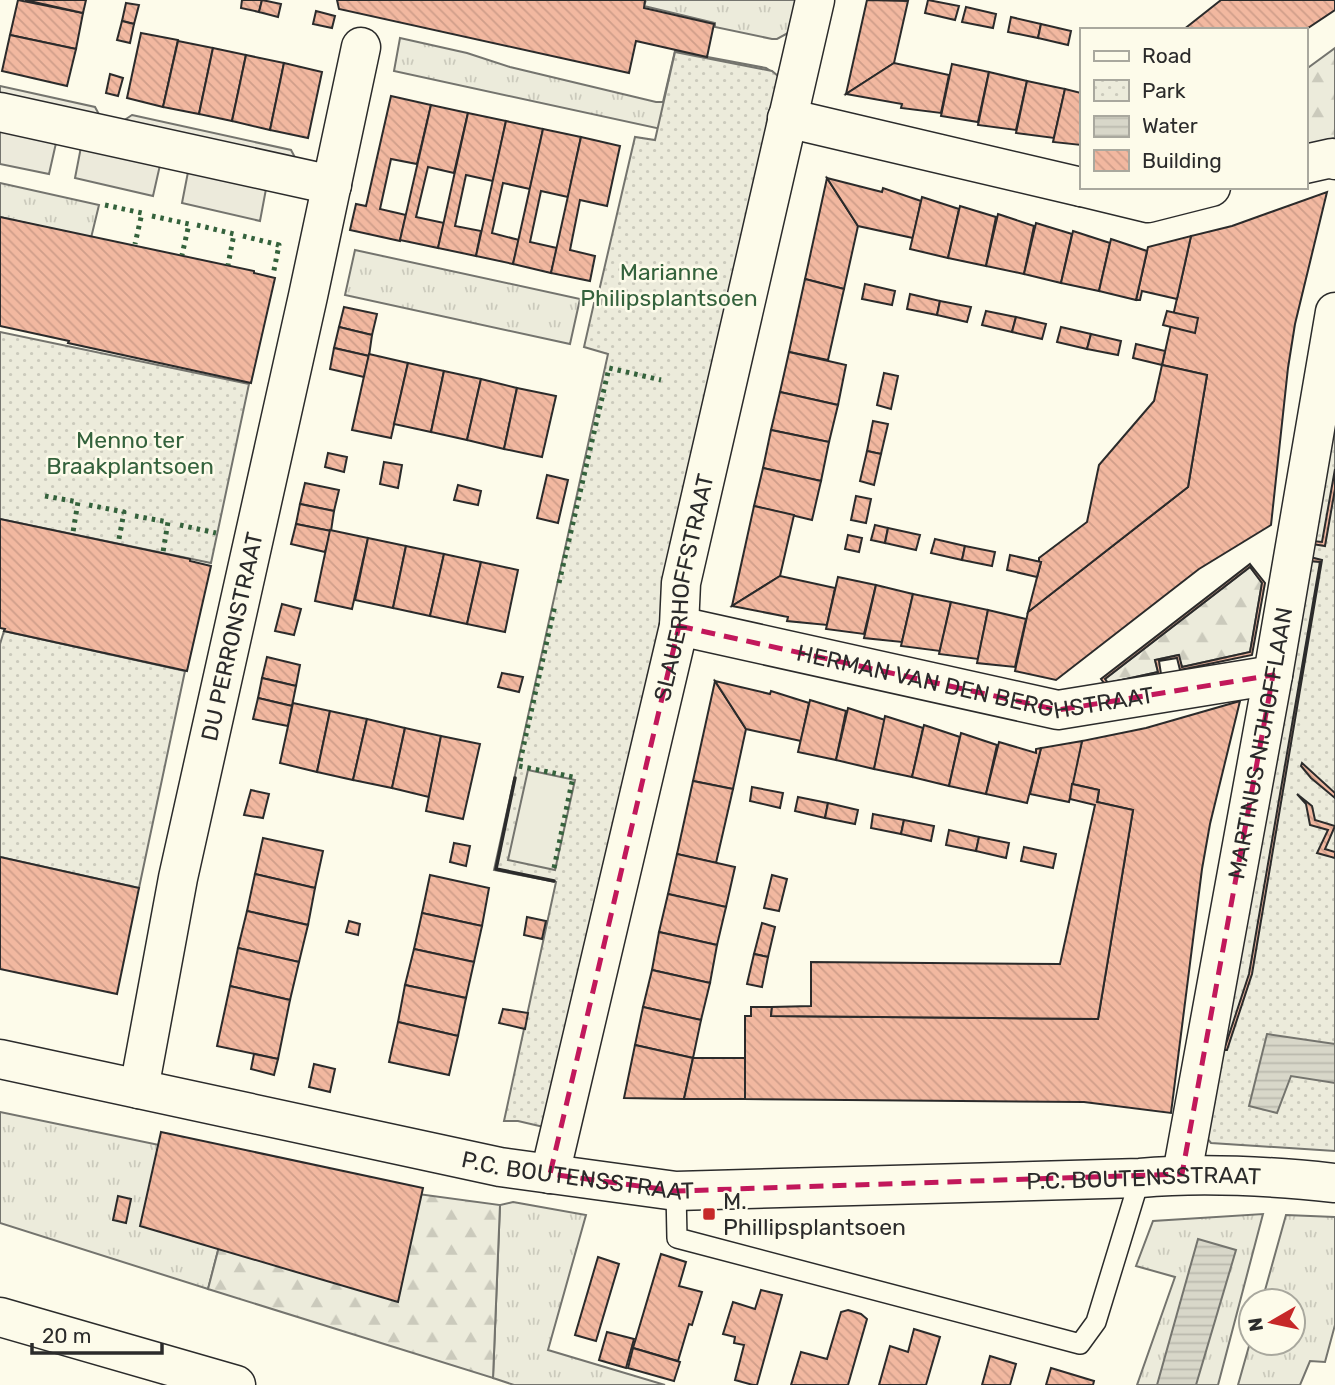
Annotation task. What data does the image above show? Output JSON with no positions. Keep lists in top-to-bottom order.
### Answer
{
  "streets": {
    "street": [
      "SLAUERHOFFSTRAAT",
      "DU PERRONSTRAAT",
      "HERMAN VAN DEN BERGHSTRAAT",
      "MARTINUS NIJHOFFLAAN",
      "P.C. BOUTENSSTRAAT"
    ]
  },
  "crossings": [
    ["SLAUERHOFFSTRAAT", "HERMAN VAN DEN BERGHSTRAAT"],
    ["SLAUERHOFFSTRAAT", "P.C. BOUTENSSTRAAT"],
    ["DU PERRONSTRAAT", "P.C. BOUTENSSTRAAT"],
    ["HERMAN VAN DEN BERGHSTRAAT", "MARTINUS NIJHOFFLAAN"],
    ["MARTINUS NIJHOFFLAAN", "P.C. BOUTENSSTRAAT"]
  ],
  "parks": ["Marianne Philipsplantsoen", "Menno ter Braakplantsoen"],
  "places": {
    "transit": ["M. Phillipsplantsoen"]
  },
  "legend": [
    "Road",
    "Park",
    "Water",
    "Building"
  ],
  "scale_bar": "20 m",
  "north": "left"
}
